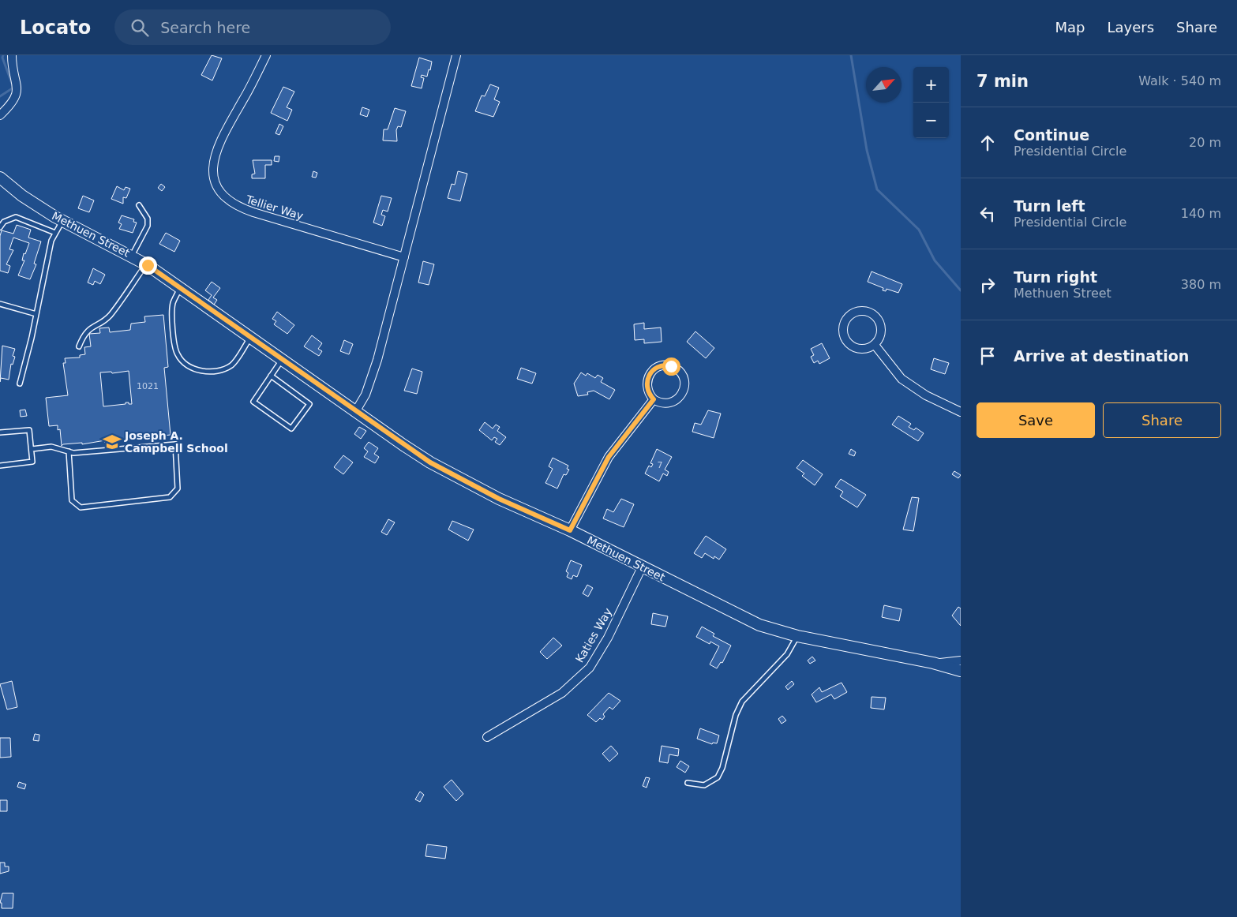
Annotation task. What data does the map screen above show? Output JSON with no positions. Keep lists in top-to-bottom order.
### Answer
{
  "streets": {
    "street": ["Tellier Way", "Methuen Street", "Katies Way"]
  },
  "crossings": [
    ["Methuen Street", "Katies Way"]
  ],
  "places": {
    "school or university": ["Joseph A. Campbell School"]
  },
  "house_numbers": ["1021", "7"],
  "north": "top right",
  "page": {
    "header": "Locato",
    "search": "Search here",
    "nav": ["Map", "Layers", "Share"],
    "heading": ["7 min", "Walk · 540 m"],
    "map_buttons": ["+", "−"],
    "list": [
      ["Continue", "Presidential Circle", "20 m"],
      ["Turn left", "Presidential Circle", "140 m"],
      ["Turn right", "Methuen Street", "380 m"],
      "Arrive at destination"
    ],
    "buttons": ["Save", "Share"]
  }
}
